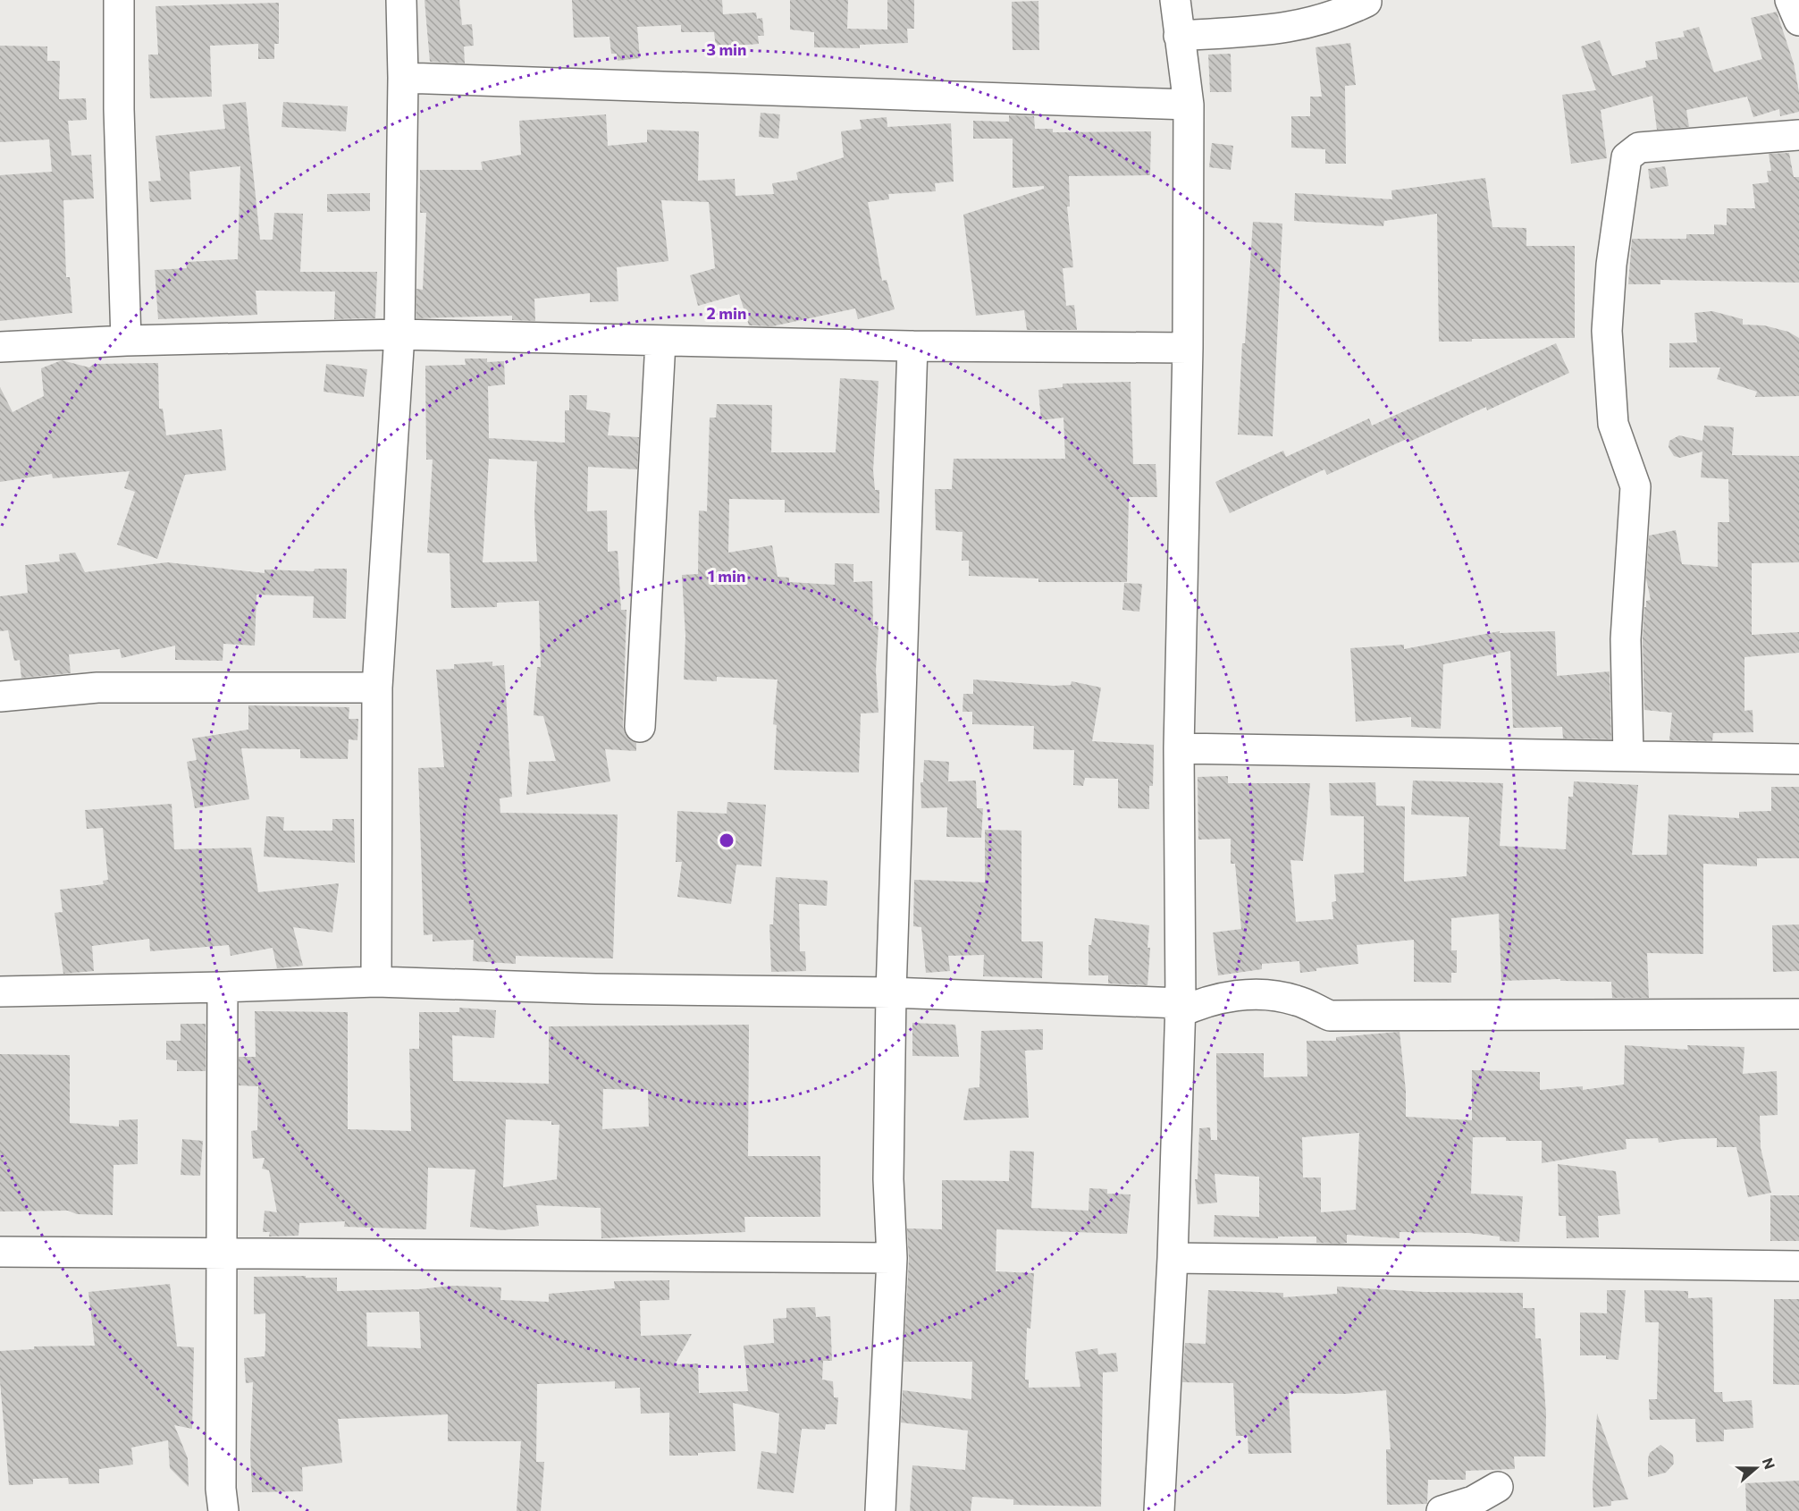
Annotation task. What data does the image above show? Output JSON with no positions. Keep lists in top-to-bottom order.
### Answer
{
  "north": "right",
  "rings": ["3 min", "2 min", "1 min"]
}
